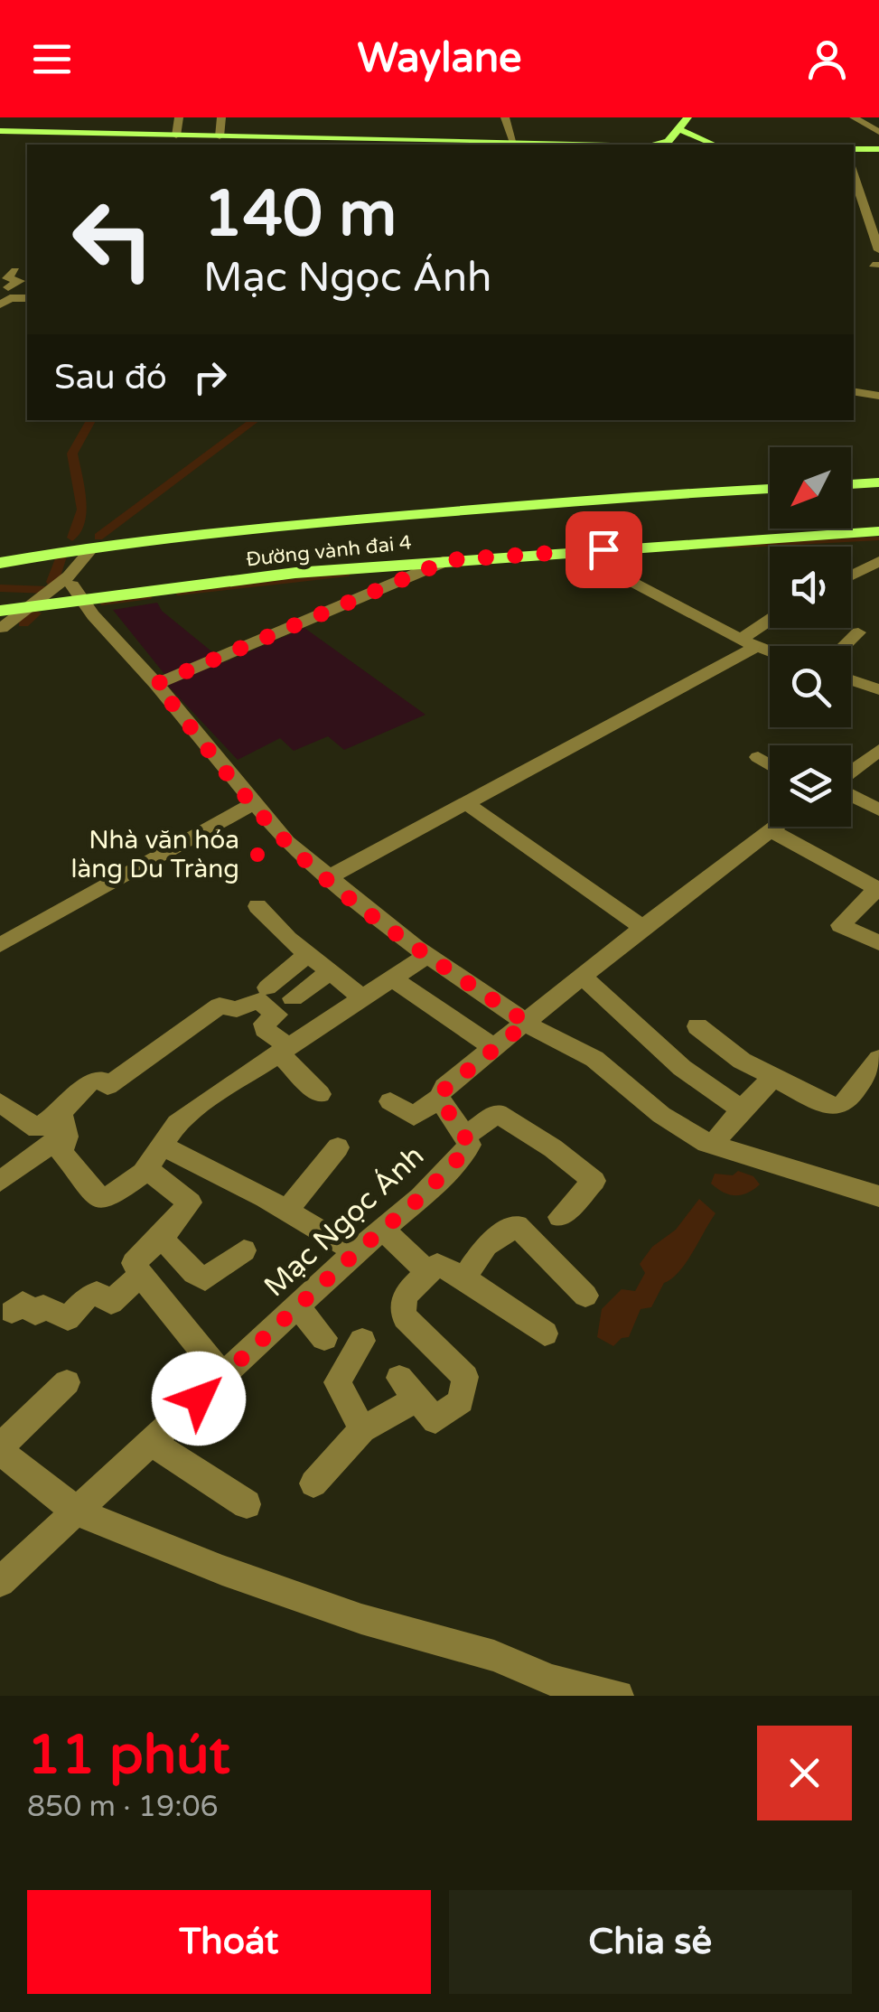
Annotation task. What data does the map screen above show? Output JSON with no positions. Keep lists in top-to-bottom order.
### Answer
{
  "streets": {
    "main road": ["Đường vành đai 4"],
    "street": ["Mạc Ngọc Ánh"]
  },
  "places": ["Nhà văn hóa làng Du Tràng"],
  "north": "bottom left",
  "page": {
    "header": "Waylane",
    "turn": ["140 m", "Mạc Ngọc Ánh"],
    "then": "Sau đó",
    "heading": ["11 phút", "850 m · 19:06"],
    "buttons": ["Thoát", "Chia sẻ"]
  }
}
